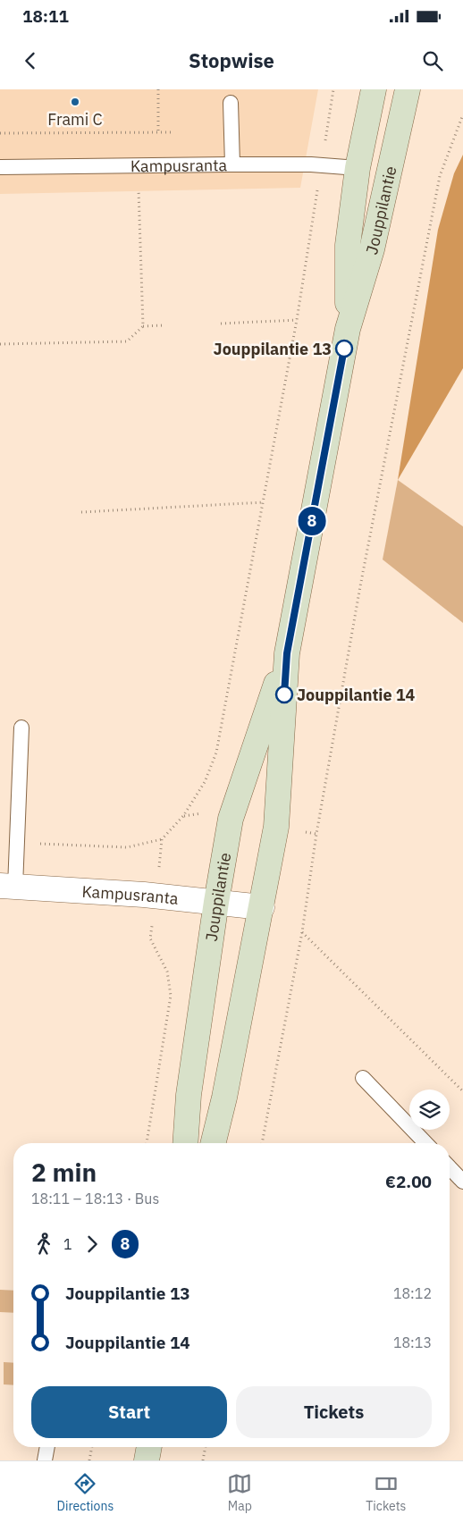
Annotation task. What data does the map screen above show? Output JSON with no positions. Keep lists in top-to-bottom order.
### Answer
{
  "streets": {
    "main road": ["Jouppilantie"],
    "street": ["Kampusranta"]
  },
  "crossings": [
    ["Kampusranta", "Jouppilantie"]
  ],
  "places": ["Frami C", "Jouppilantie 13", "Jouppilantie 14"],
  "lines": ["bus line 8"],
  "page": {
    "status": "18:11",
    "header": "Stopwise",
    "on_map": "8",
    "heading": ["2 min", "18:11 – 18:13 · Bus", "€2.00"],
    "legs": ["1", "8"],
    "list": [
      {
        "name": "Jouppilantie 13",
        "value": "18:12"
      },
      {
        "name": "Jouppilantie 14",
        "value": "18:13"
      }
    ],
    "buttons": ["Start", "Tickets"],
    "tabs": ["Directions", "Map", "Tickets"]
  }
}
